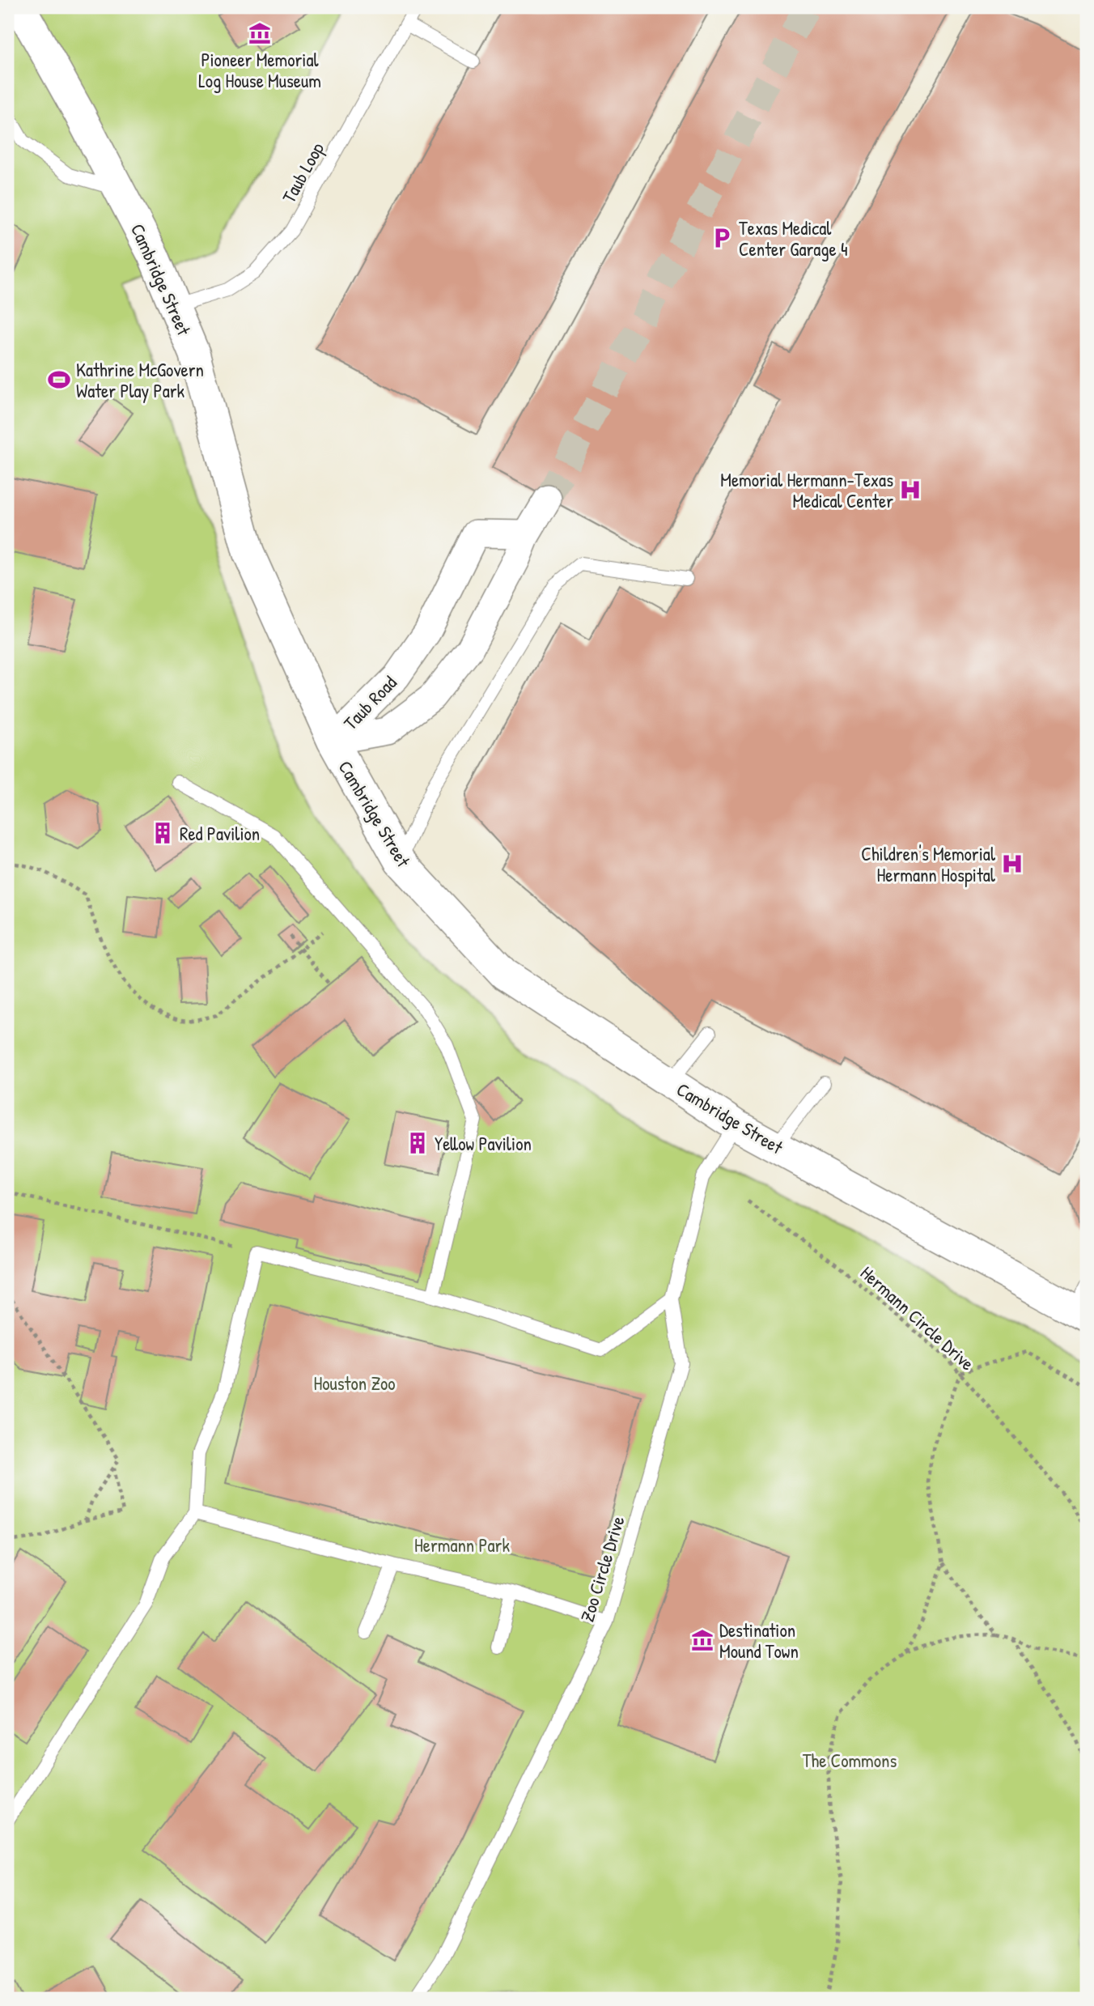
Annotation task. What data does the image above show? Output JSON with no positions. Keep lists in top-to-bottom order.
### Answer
{
  "streets": {
    "street": ["Cambridge Street", "Taub Road"],
    "lane": ["Taub Loop", "Zoo Circle Drive"],
    "path": ["Hermann Circle Drive"]
  },
  "crossings": [
    ["Taub Loop", "Cambridge Street"],
    ["Cambridge Street", "Taub Road"],
    ["Cambridge Street", "Zoo Circle Drive"]
  ],
  "parks": ["Houston Zoo", "Hermann Park", "The Commons"],
  "places": {
    "museum": ["Pioneer Memorial Log House Museum", "Destination Mound Town"],
    "parking": ["Texas Medical Center Garage 4"],
    "sports": ["Kathrine McGovern Water Play Park"],
    "hospital": ["Memorial Hermann-Texas Medical Center", "Children's Memorial Hermann Hospital"],
    "building": ["Red Pavilion", "Yellow Pavilion"]
  }
}
